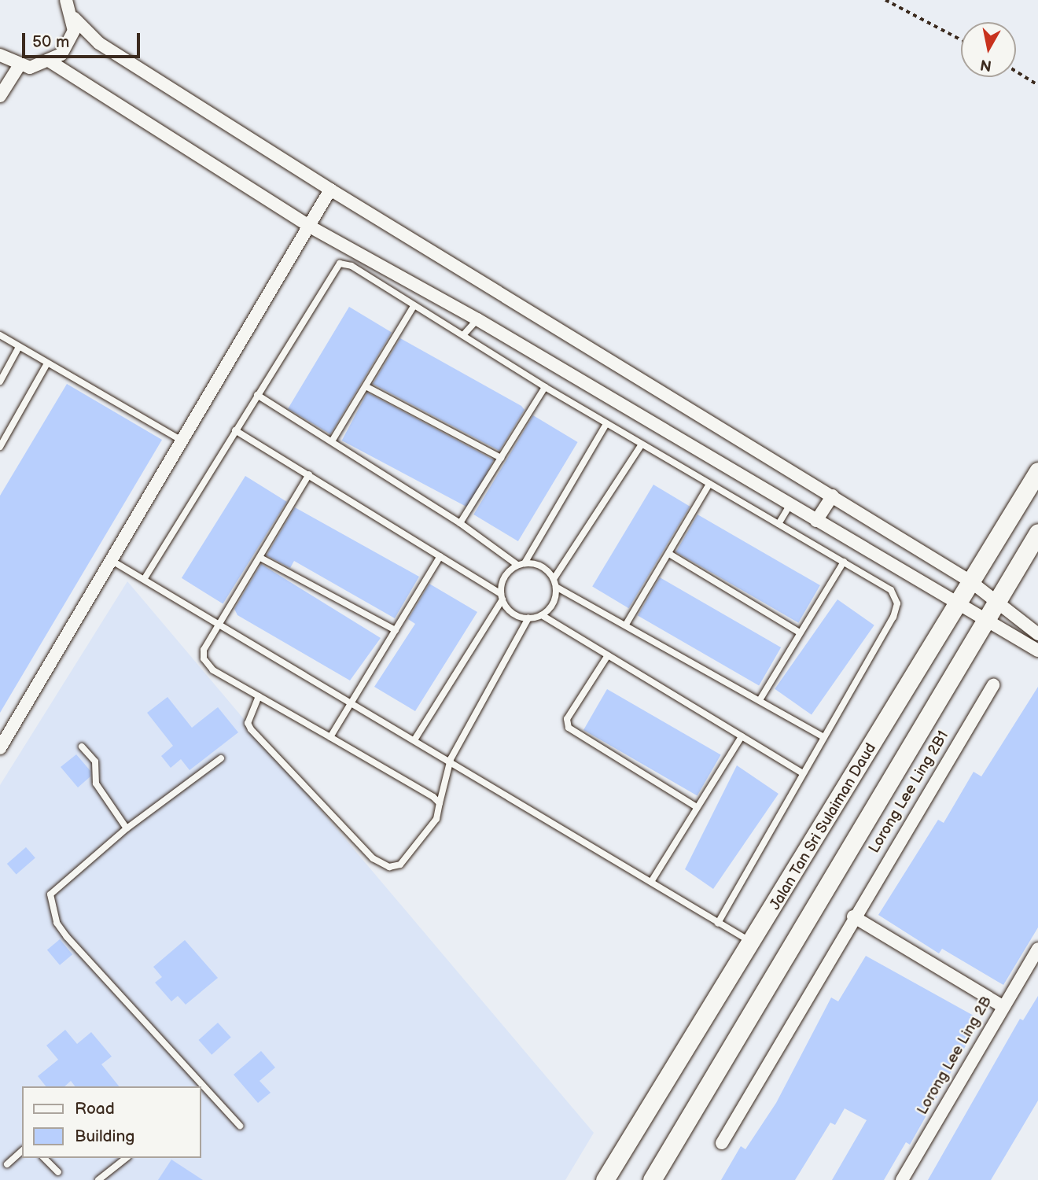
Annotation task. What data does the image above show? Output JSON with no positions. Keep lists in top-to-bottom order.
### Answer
{
  "streets": {
    "main road": ["Jalan Tan Sri Sulaiman Daud"],
    "street": ["Lorong Lee Ling 2B1", "Lorong Lee Ling 2B"]
  },
  "legend": ["Road", "Building"],
  "scale_bar": "50 m",
  "north": "bottom"
}
